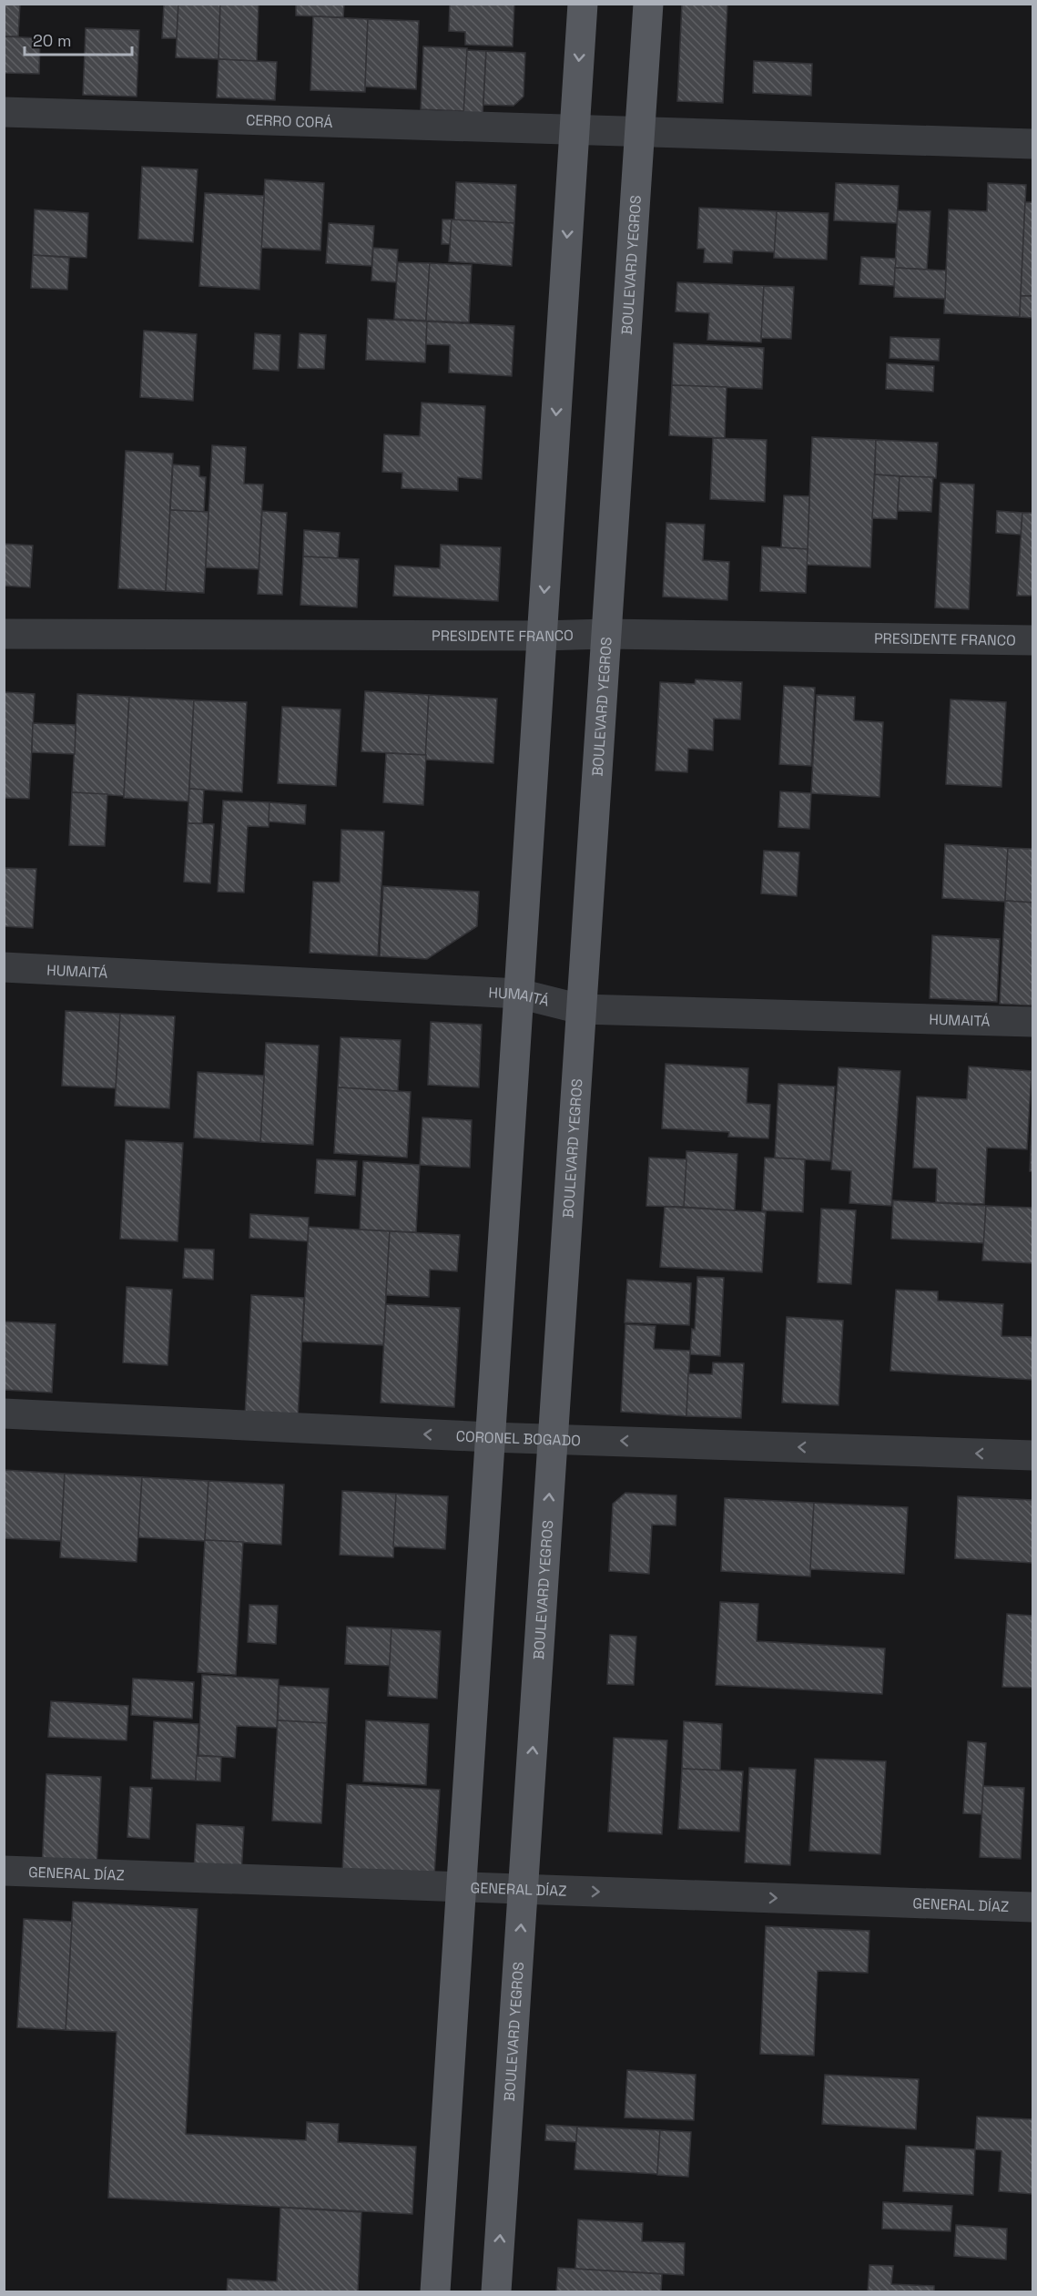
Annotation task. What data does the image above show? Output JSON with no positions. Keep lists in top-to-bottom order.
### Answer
{
  "streets": {
    "main road": ["BOULEVARD YEGROS"],
    "street": [
      "CERRO CORÁ",
      "PRESIDENTE FRANCO",
      "HUMAITÁ",
      "CORONEL BOGADO",
      "GENERAL DÍAZ"
    ]
  },
  "crossings": [
    ["CERRO CORÁ", "BOULEVARD YEGROS"],
    ["BOULEVARD YEGROS", "PRESIDENTE FRANCO"],
    ["BOULEVARD YEGROS", "HUMAITÁ"],
    ["BOULEVARD YEGROS", "CORONEL BOGADO"],
    ["BOULEVARD YEGROS", "GENERAL DÍAZ"]
  ],
  "one_way": ["CORONEL BOGADO", "GENERAL DÍAZ"],
  "scale_bar": "20 m"
}
